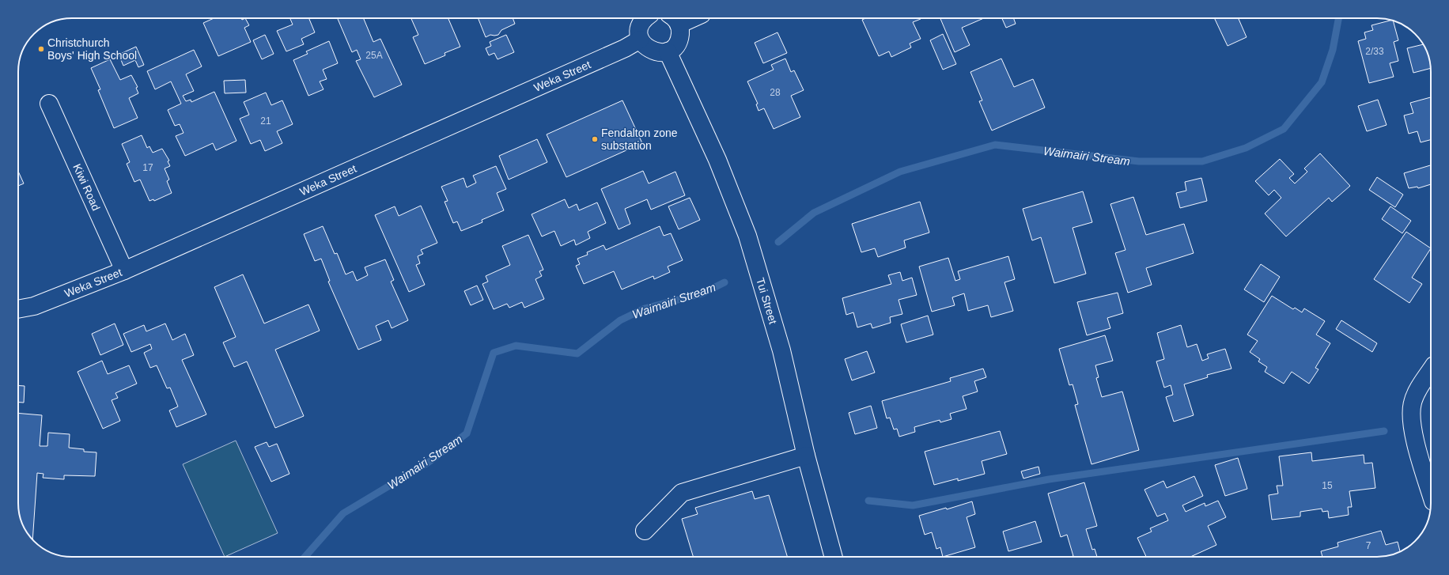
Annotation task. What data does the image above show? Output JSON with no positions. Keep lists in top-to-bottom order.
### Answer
{
  "streets": {
    "street": ["Weka Street", "Kiwi Road", "Tui Street"]
  },
  "crossings": [
    ["Weka Street", "Kiwi Road"]
  ],
  "water": ["Waimairi Stream"],
  "places": ["Christchurch Boys' High School", "Fendalton zone substation"],
  "house_numbers": [
    "2/33",
    "25A",
    "28",
    "21",
    "17",
    "15",
    "7"
  ]
}
